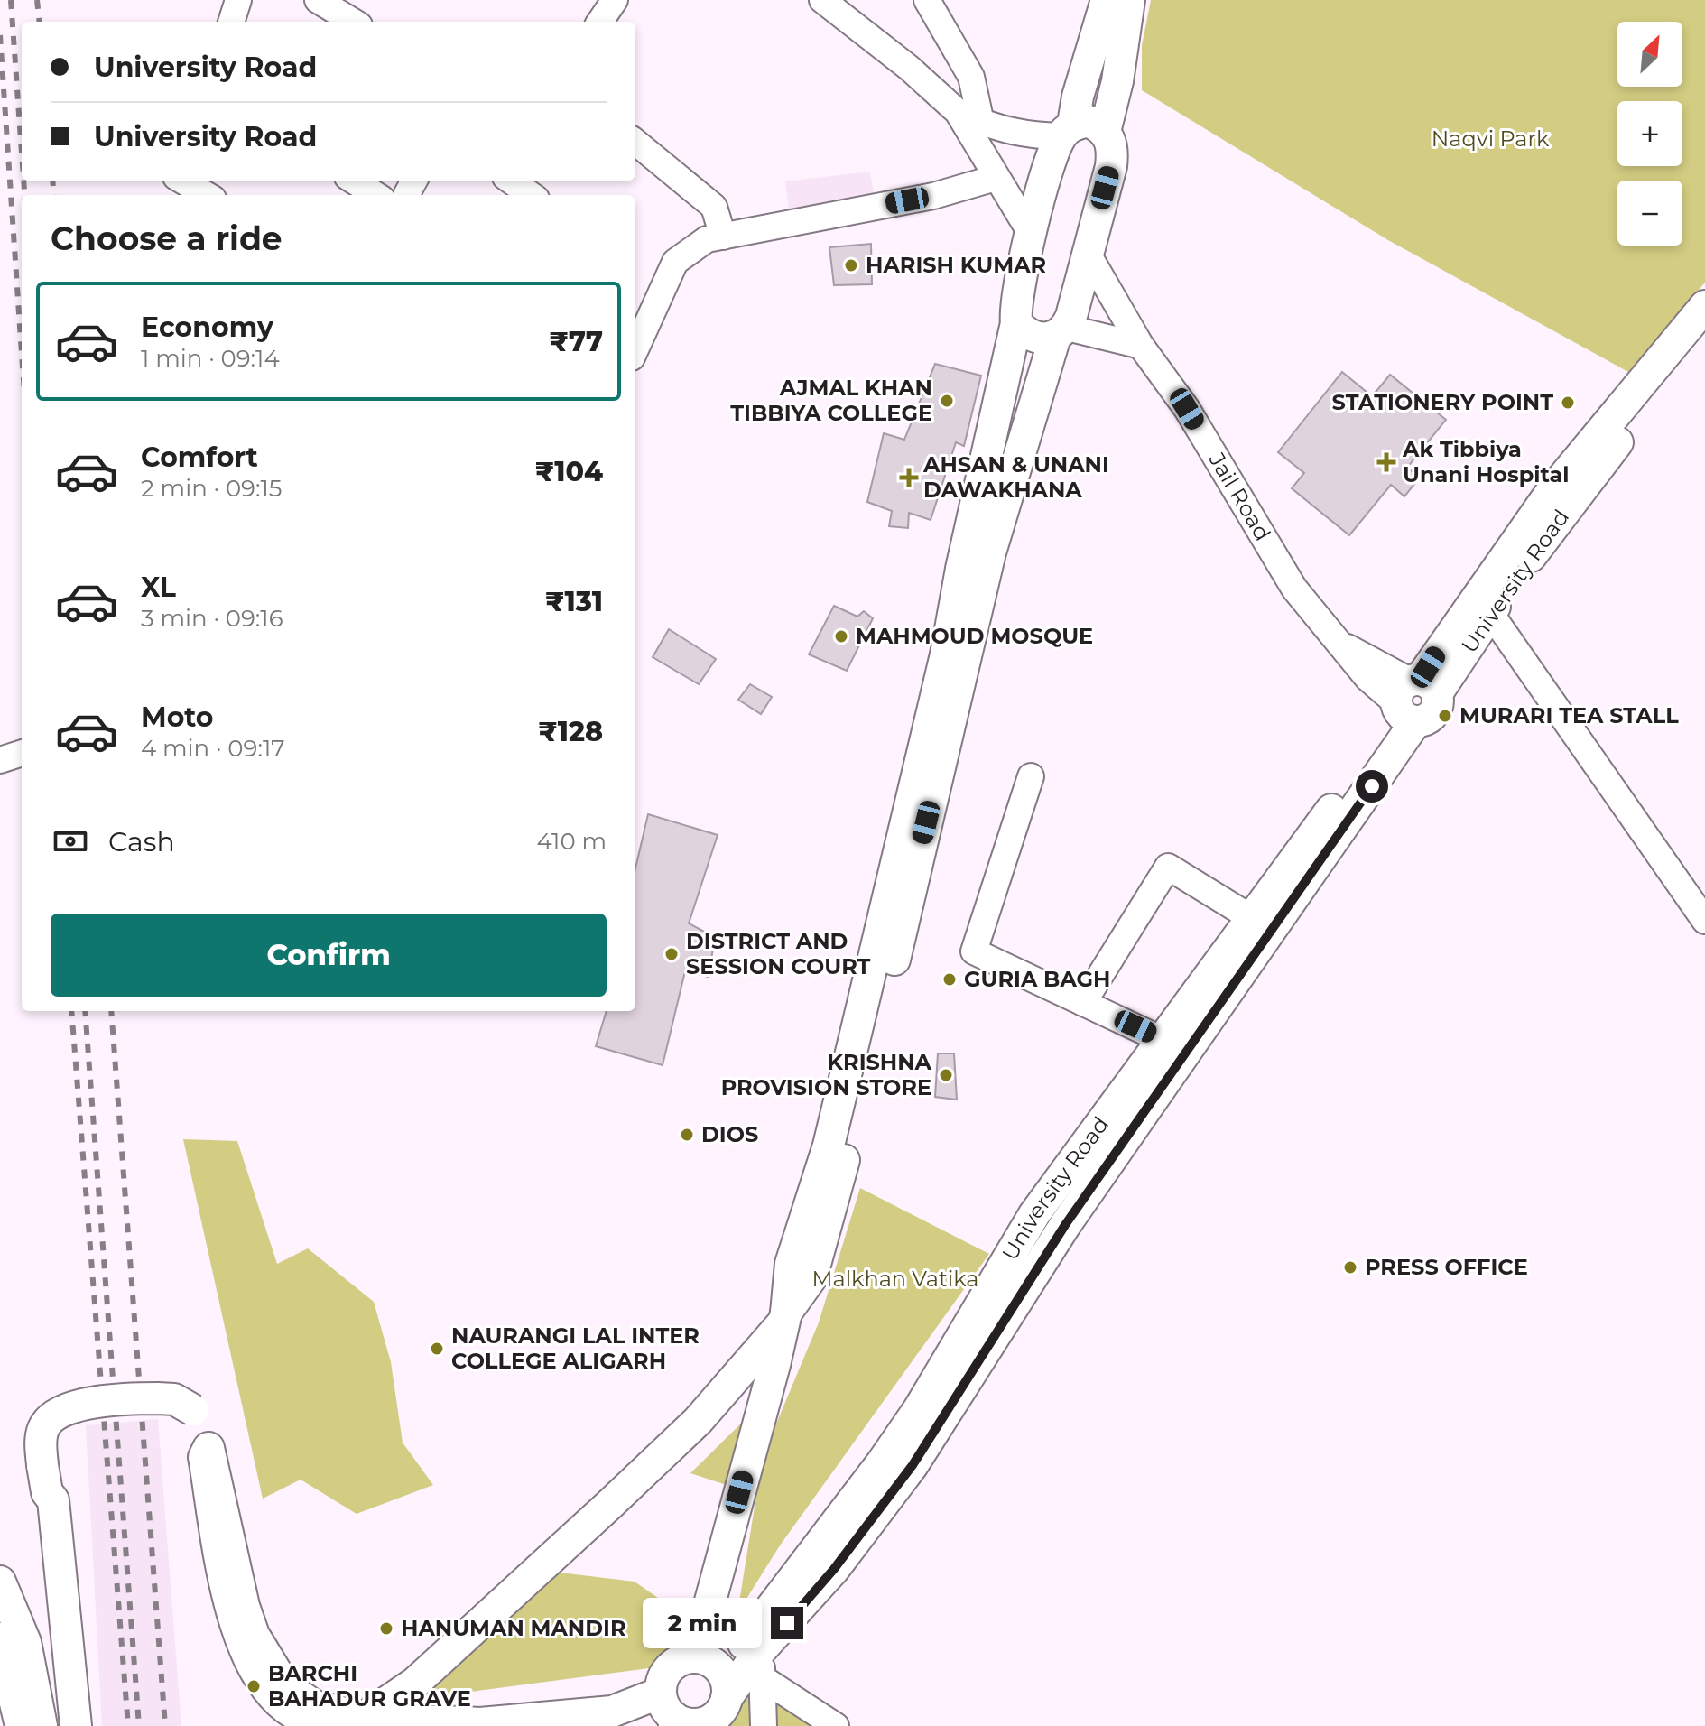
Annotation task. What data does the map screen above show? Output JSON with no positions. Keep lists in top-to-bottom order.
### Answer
{
  "streets": {
    "main road": ["University Road"],
    "street": ["Jail Road"]
  },
  "crossings": [
    ["Jail Road", "University Road"]
  ],
  "parks": ["Naqvi Park", "Malkhan Vatika"],
  "places": {
    "other": [
      "HARISH KUMAR",
      "AJMAL KHAN TIBBIYA COLLEGE",
      "STATIONERY POINT",
      "MAHMOUD MOSQUE",
      "MURARI TEA STALL",
      "DISTRICT AND SESSION COURT",
      "GURIA BAGH",
      "KRISHNA PROVISION STORE",
      "DIOS",
      "PRESS OFFICE",
      "NAURANGI LAL INTER COLLEGE ALIGARH",
      "HANUMAN MANDIR",
      "BARCHI BAHADUR GRAVE"
    ],
    "health": ["Ak Tibbiya Unani Hospital", "AHSAN & UNANI DAWAKHANA"]
  },
  "north": "top right",
  "page": {
    "map_buttons": ["+", "−"],
    "banner": ["University Road", "University Road"],
    "heading": "Choose a ride",
    "list": [
      {
        "name": "Economy",
        "note": "1 min · 09:14",
        "value": "₹77"
      },
      {
        "name": "Comfort",
        "note": "2 min · 09:15",
        "value": "₹104"
      },
      {
        "name": "XL",
        "note": "3 min · 09:16",
        "value": "₹131"
      },
      {
        "name": "Moto",
        "note": "4 min · 09:17",
        "value": "₹128"
      }
    ],
    "pay": ["Cash", "410 m"],
    "buttons": "Confirm",
    "bubble": "2 min"
  }
}
